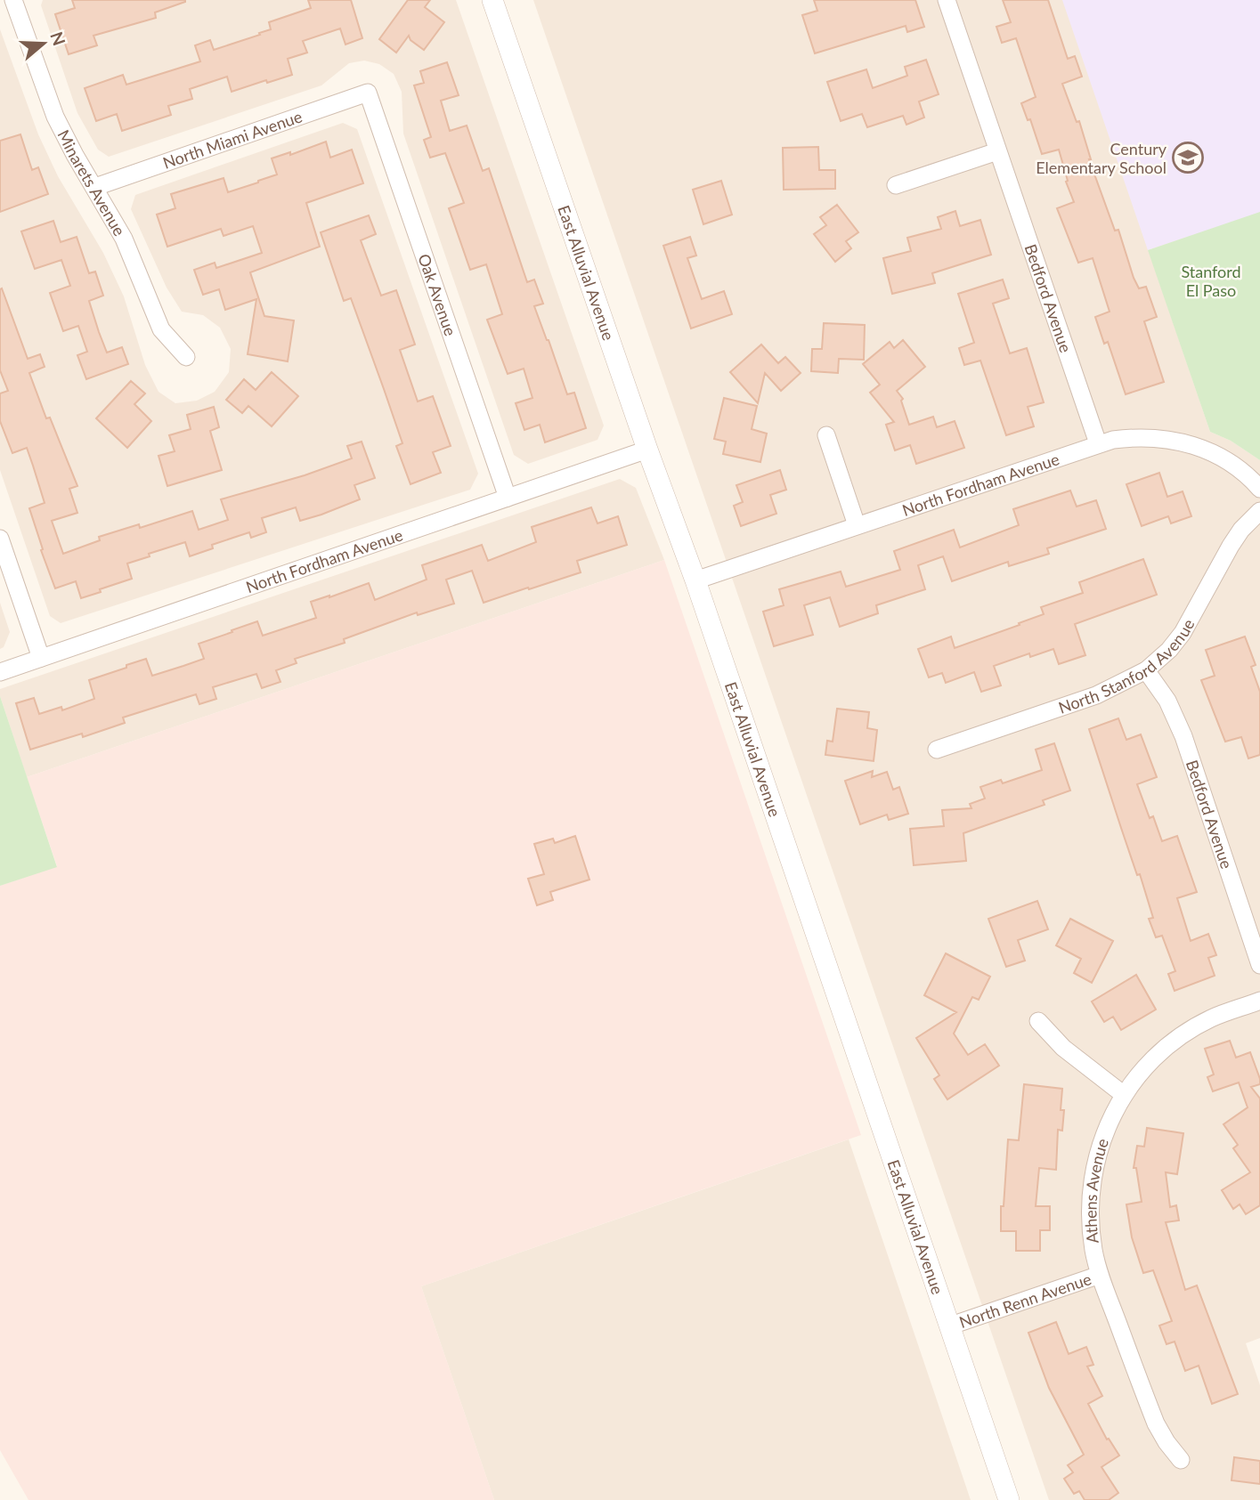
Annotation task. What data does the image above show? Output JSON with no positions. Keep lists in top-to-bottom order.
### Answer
{
  "streets": {
    "street": [
      "North Miami Avenue",
      "Minarets Avenue",
      "East Alluvial Avenue",
      "Oak Avenue",
      "Bedford Avenue",
      "North Fordham Avenue",
      "North Stanford Avenue",
      "Athens Avenue",
      "North Renn Avenue"
    ]
  },
  "crossings": [
    ["North Miami Avenue", "Minarets Avenue"],
    ["North Miami Avenue", "Oak Avenue"],
    ["East Alluvial Avenue", "North Fordham Avenue"],
    ["East Alluvial Avenue", "North Renn Avenue"],
    ["Oak Avenue", "North Fordham Avenue"],
    ["Bedford Avenue", "North Fordham Avenue"],
    ["Bedford Avenue", "North Stanford Avenue"],
    ["Athens Avenue", "North Renn Avenue"]
  ],
  "parks": ["Stanford El Paso"],
  "places": {
    "school or university": ["Century Elementary School"]
  },
  "north": "right"
}
